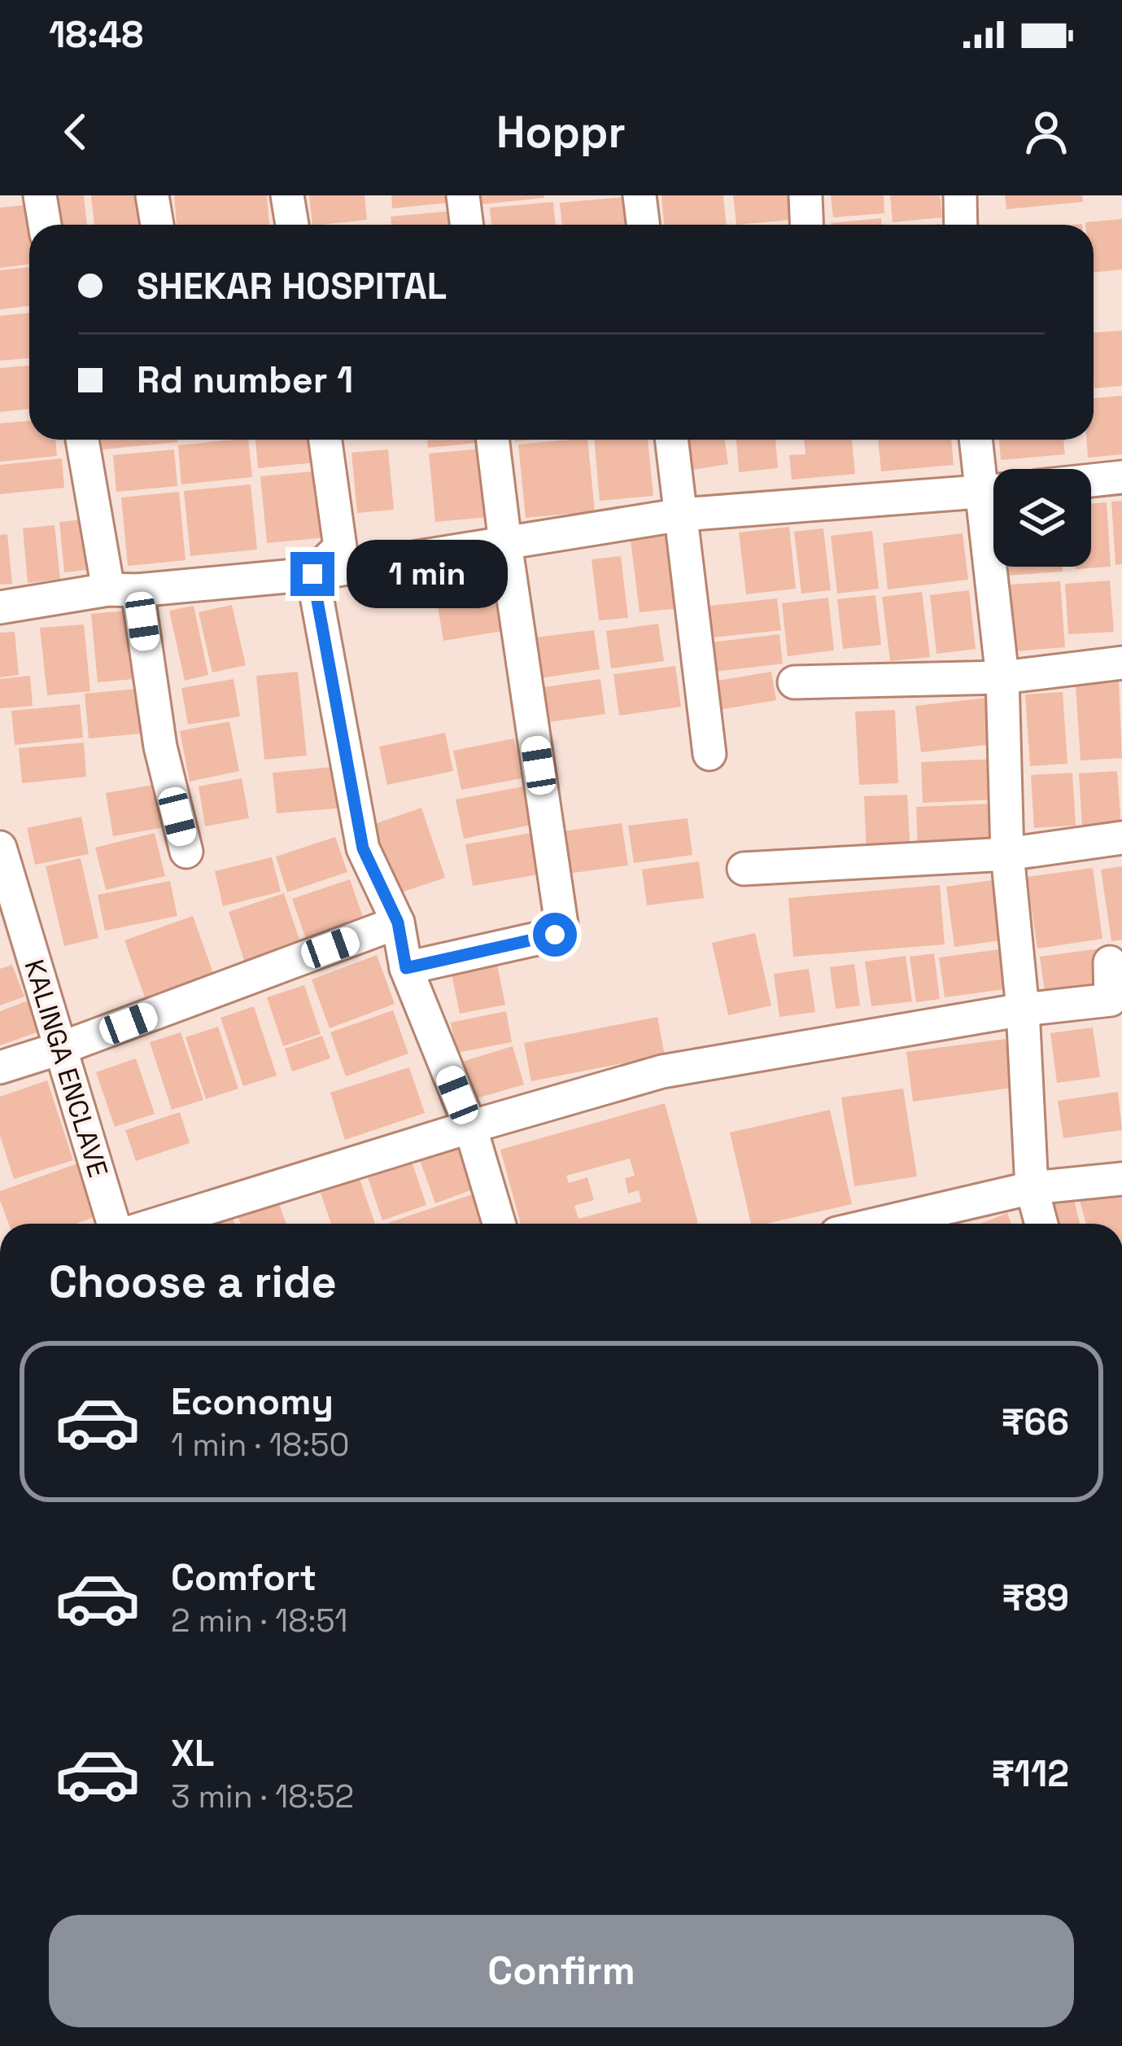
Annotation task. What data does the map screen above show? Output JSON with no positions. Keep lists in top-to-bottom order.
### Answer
{
  "streets": {
    "street": ["KALINGA ENCLAVE"]
  },
  "page": {
    "status": "18:48",
    "header": "Hoppr",
    "banner": ["SHEKAR HOSPITAL", "Rd number 1"],
    "bubble": "1 min",
    "heading": "Choose a ride",
    "list": [
      {
        "name": "Economy",
        "note": "1 min · 18:50",
        "value": "₹66"
      },
      {
        "name": "Comfort",
        "note": "2 min · 18:51",
        "value": "₹89"
      },
      {
        "name": "XL",
        "note": "3 min · 18:52",
        "value": "₹112"
      }
    ],
    "buttons": "Confirm"
  }
}
